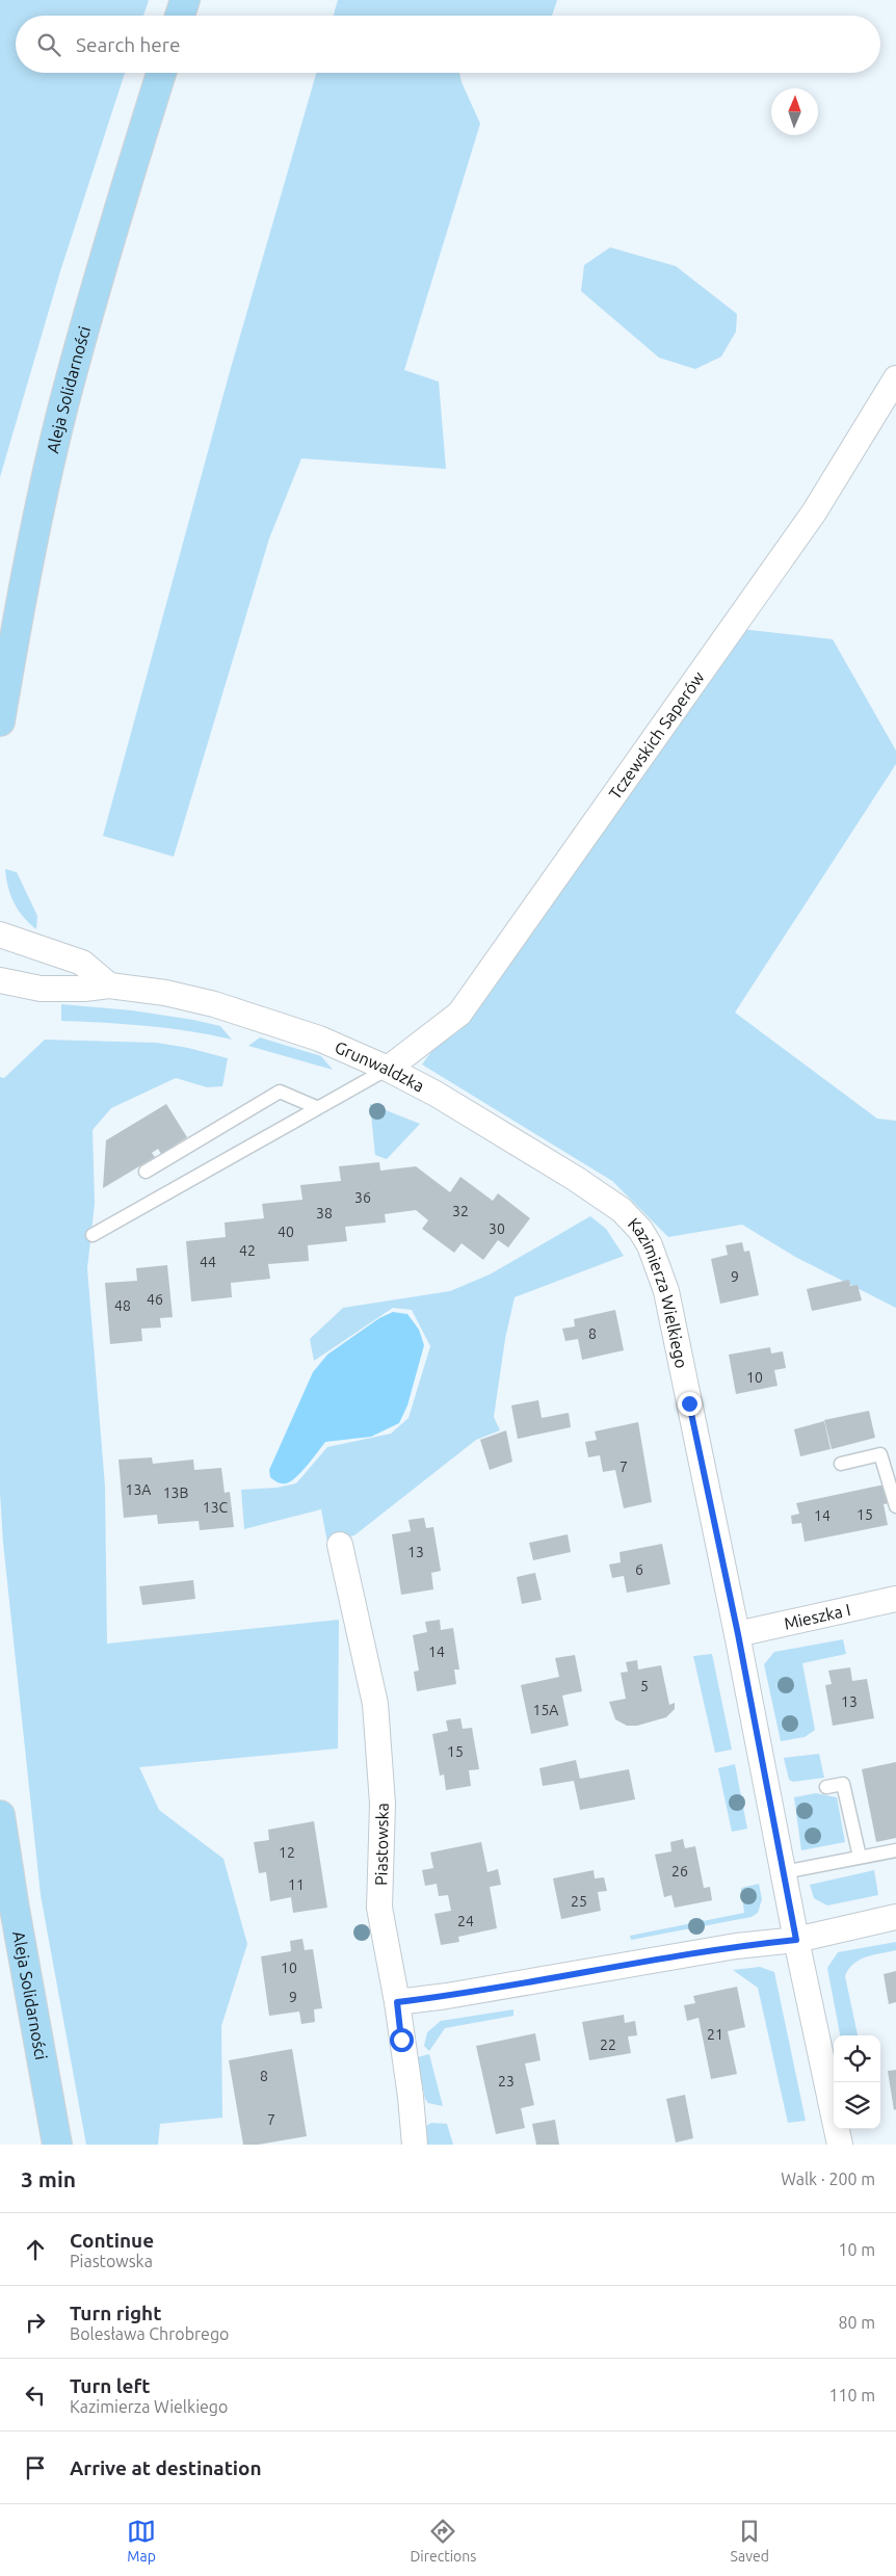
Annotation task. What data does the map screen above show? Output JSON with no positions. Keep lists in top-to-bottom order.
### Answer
{
  "streets": {
    "main road": ["Aleja Solidarności"],
    "street": [
      "Tczewskich Saperów",
      "Grunwaldzka",
      "Kazimierza Wielkiego",
      "Mieszka I",
      "Piastowska"
    ]
  },
  "crossings": [
    ["Tczewskich Saperów", "Grunwaldzka"],
    ["Grunwaldzka", "Kazimierza Wielkiego"],
    ["Kazimierza Wielkiego", "Mieszka I"]
  ],
  "house_numbers": [
    "36",
    "32",
    "38",
    "30",
    "40",
    "42",
    "44",
    "9",
    "46",
    "48",
    "8",
    "10",
    "7",
    "13A",
    "13B",
    "13C",
    "15",
    "14",
    "13",
    "6",
    "14",
    "5",
    "13",
    "15A",
    "15",
    "12",
    "26",
    "11",
    "25",
    "24",
    "10",
    "9",
    "21",
    "22",
    "8",
    "23",
    "7"
  ],
  "north": "top",
  "page": {
    "search": "Search here",
    "heading": ["3 min", "Walk · 200 m"],
    "list": [
      ["Continue", "Piastowska", "10 m"],
      ["Turn right", "Bolesława Chrobrego", "80 m"],
      ["Turn left", "Kazimierza Wielkiego", "110 m"],
      "Arrive at destination"
    ],
    "nav": ["Map", "Directions", "Saved"]
  }
}
